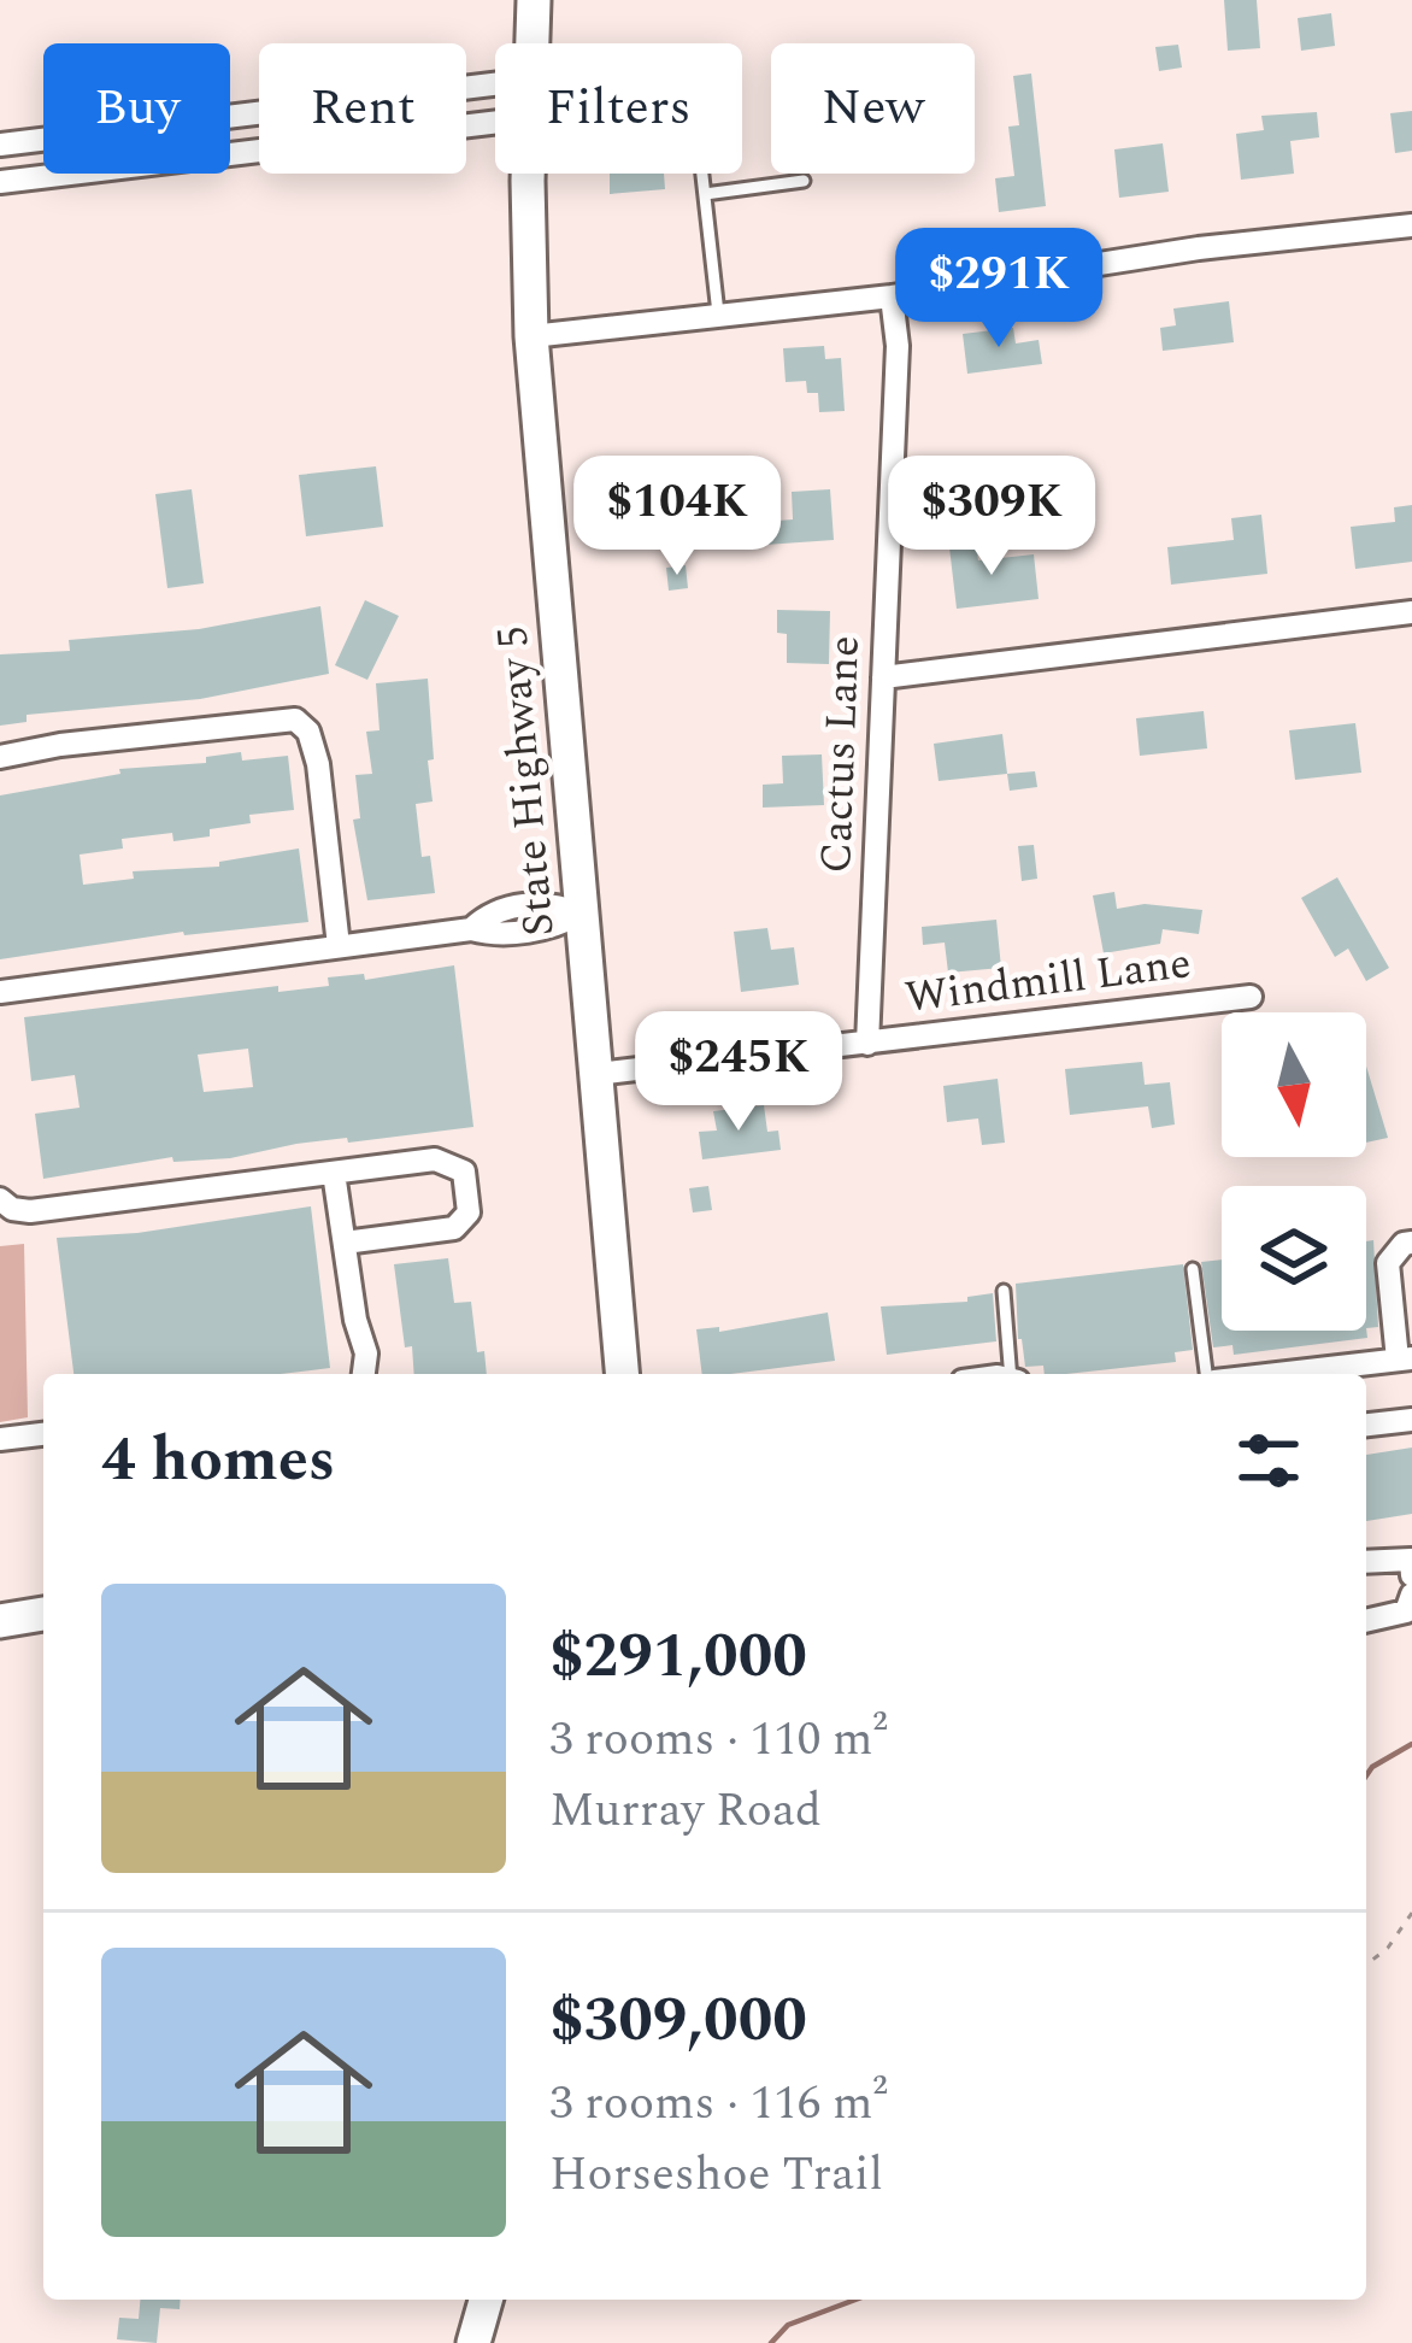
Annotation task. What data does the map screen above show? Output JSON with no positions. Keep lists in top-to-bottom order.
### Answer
{
  "streets": {
    "main road": ["State Highway 5"],
    "street": ["Cactus Lane", "Windmill Lane"]
  },
  "crossings": [
    ["Cactus Lane", "Windmill Lane"],
    ["State Highway 5", "Windmill Lane"]
  ],
  "north": "bottom",
  "page": {
    "chip": [
      "Buy",
      "Rent",
      "Filters",
      "New"
    ],
    "price": [
      "$291K",
      "$104K",
      "$309K",
      "$245K"
    ],
    "heading": "4 homes",
    "list": [
      {
        "name": "$291,000",
        "note": "3 rooms · 110 m² · Murray Road"
      },
      {
        "name": "$309,000",
        "note": "3 rooms · 116 m² · Horseshoe Trail"
      }
    ]
  }
}
